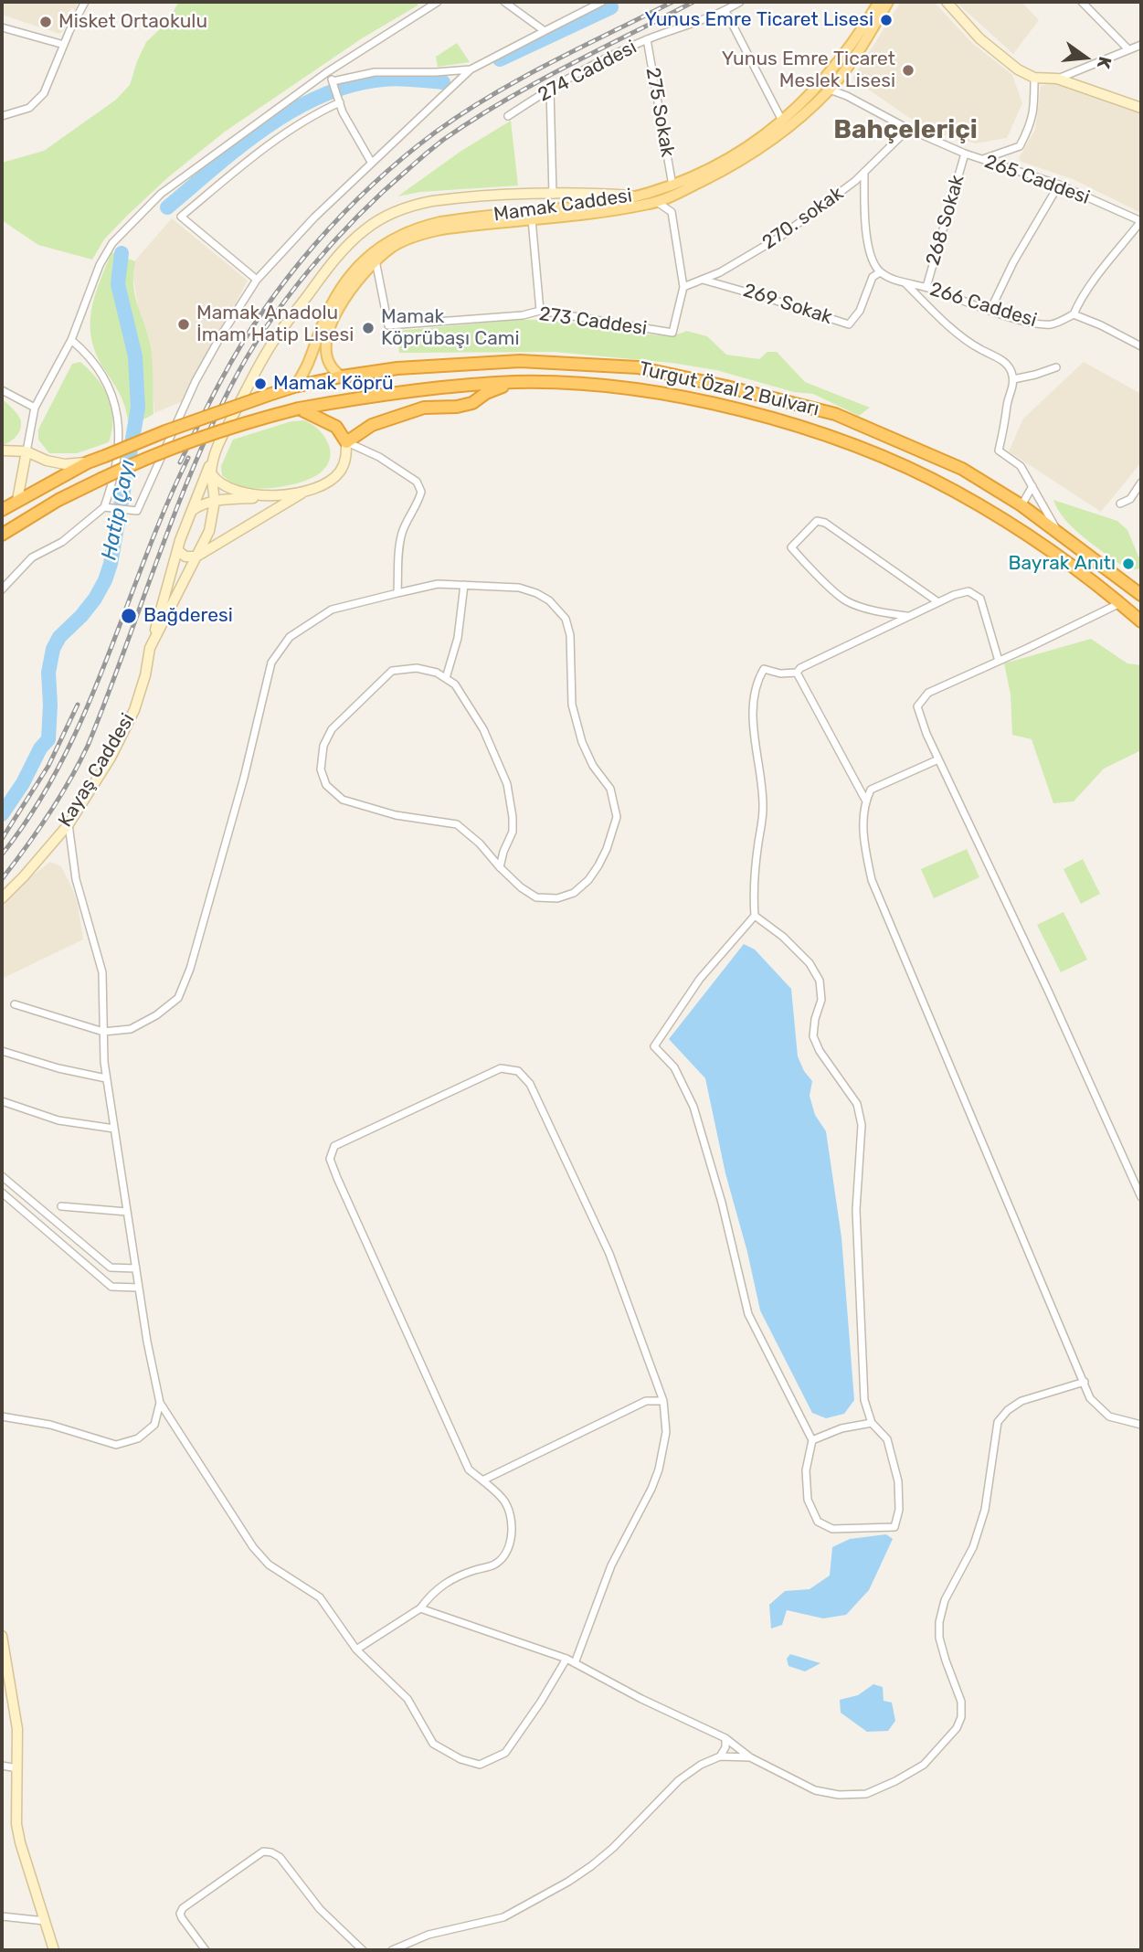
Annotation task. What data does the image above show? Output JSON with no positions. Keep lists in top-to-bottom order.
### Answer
{
  "streets": {
    "highway": ["Turgut Özal 2 Bulvarı"],
    "main road": ["Mamak Caddesi"],
    "street": [
      "274 Caddesi",
      "275 Sokak",
      "265 Caddesi",
      "270. sokak",
      "268 Sokak",
      "269 Sokak",
      "266 Caddesi",
      "273 Caddesi",
      "Kayaş Caddesi"
    ]
  },
  "crossings": [
    ["274 Caddesi", "275 Sokak"],
    ["275 Sokak", "Mamak Caddesi"],
    ["265 Caddesi", "Mamak Caddesi"],
    ["265 Caddesi", "270. sokak"],
    ["265 Caddesi", "268 Sokak"],
    ["Mamak Caddesi", "273 Caddesi"],
    ["Mamak Caddesi", "Turgut Özal 2 Bulvarı"],
    ["Mamak Caddesi", "Kayaş Caddesi"],
    ["270. sokak", "269 Sokak"],
    ["270. sokak", "273 Caddesi"],
    ["268 Sokak", "266 Caddesi"],
    ["269 Sokak", "266 Caddesi"]
  ],
  "districts": ["Bahçeleriçi"],
  "water": ["Hatip Çayı"],
  "places": [
    "Yunus Emre Ticaret Lisesi",
    "Misket Ortaokulu",
    "Yunus Emre Ticaret Meslek Lisesi",
    "Mamak Anadolu İmam Hatip Lisesi",
    "Mamak Köprübaşı Cami",
    "Mamak Köprü",
    "Bayrak Anıtı",
    "Bağderesi"
  ],
  "north": "right"
}
